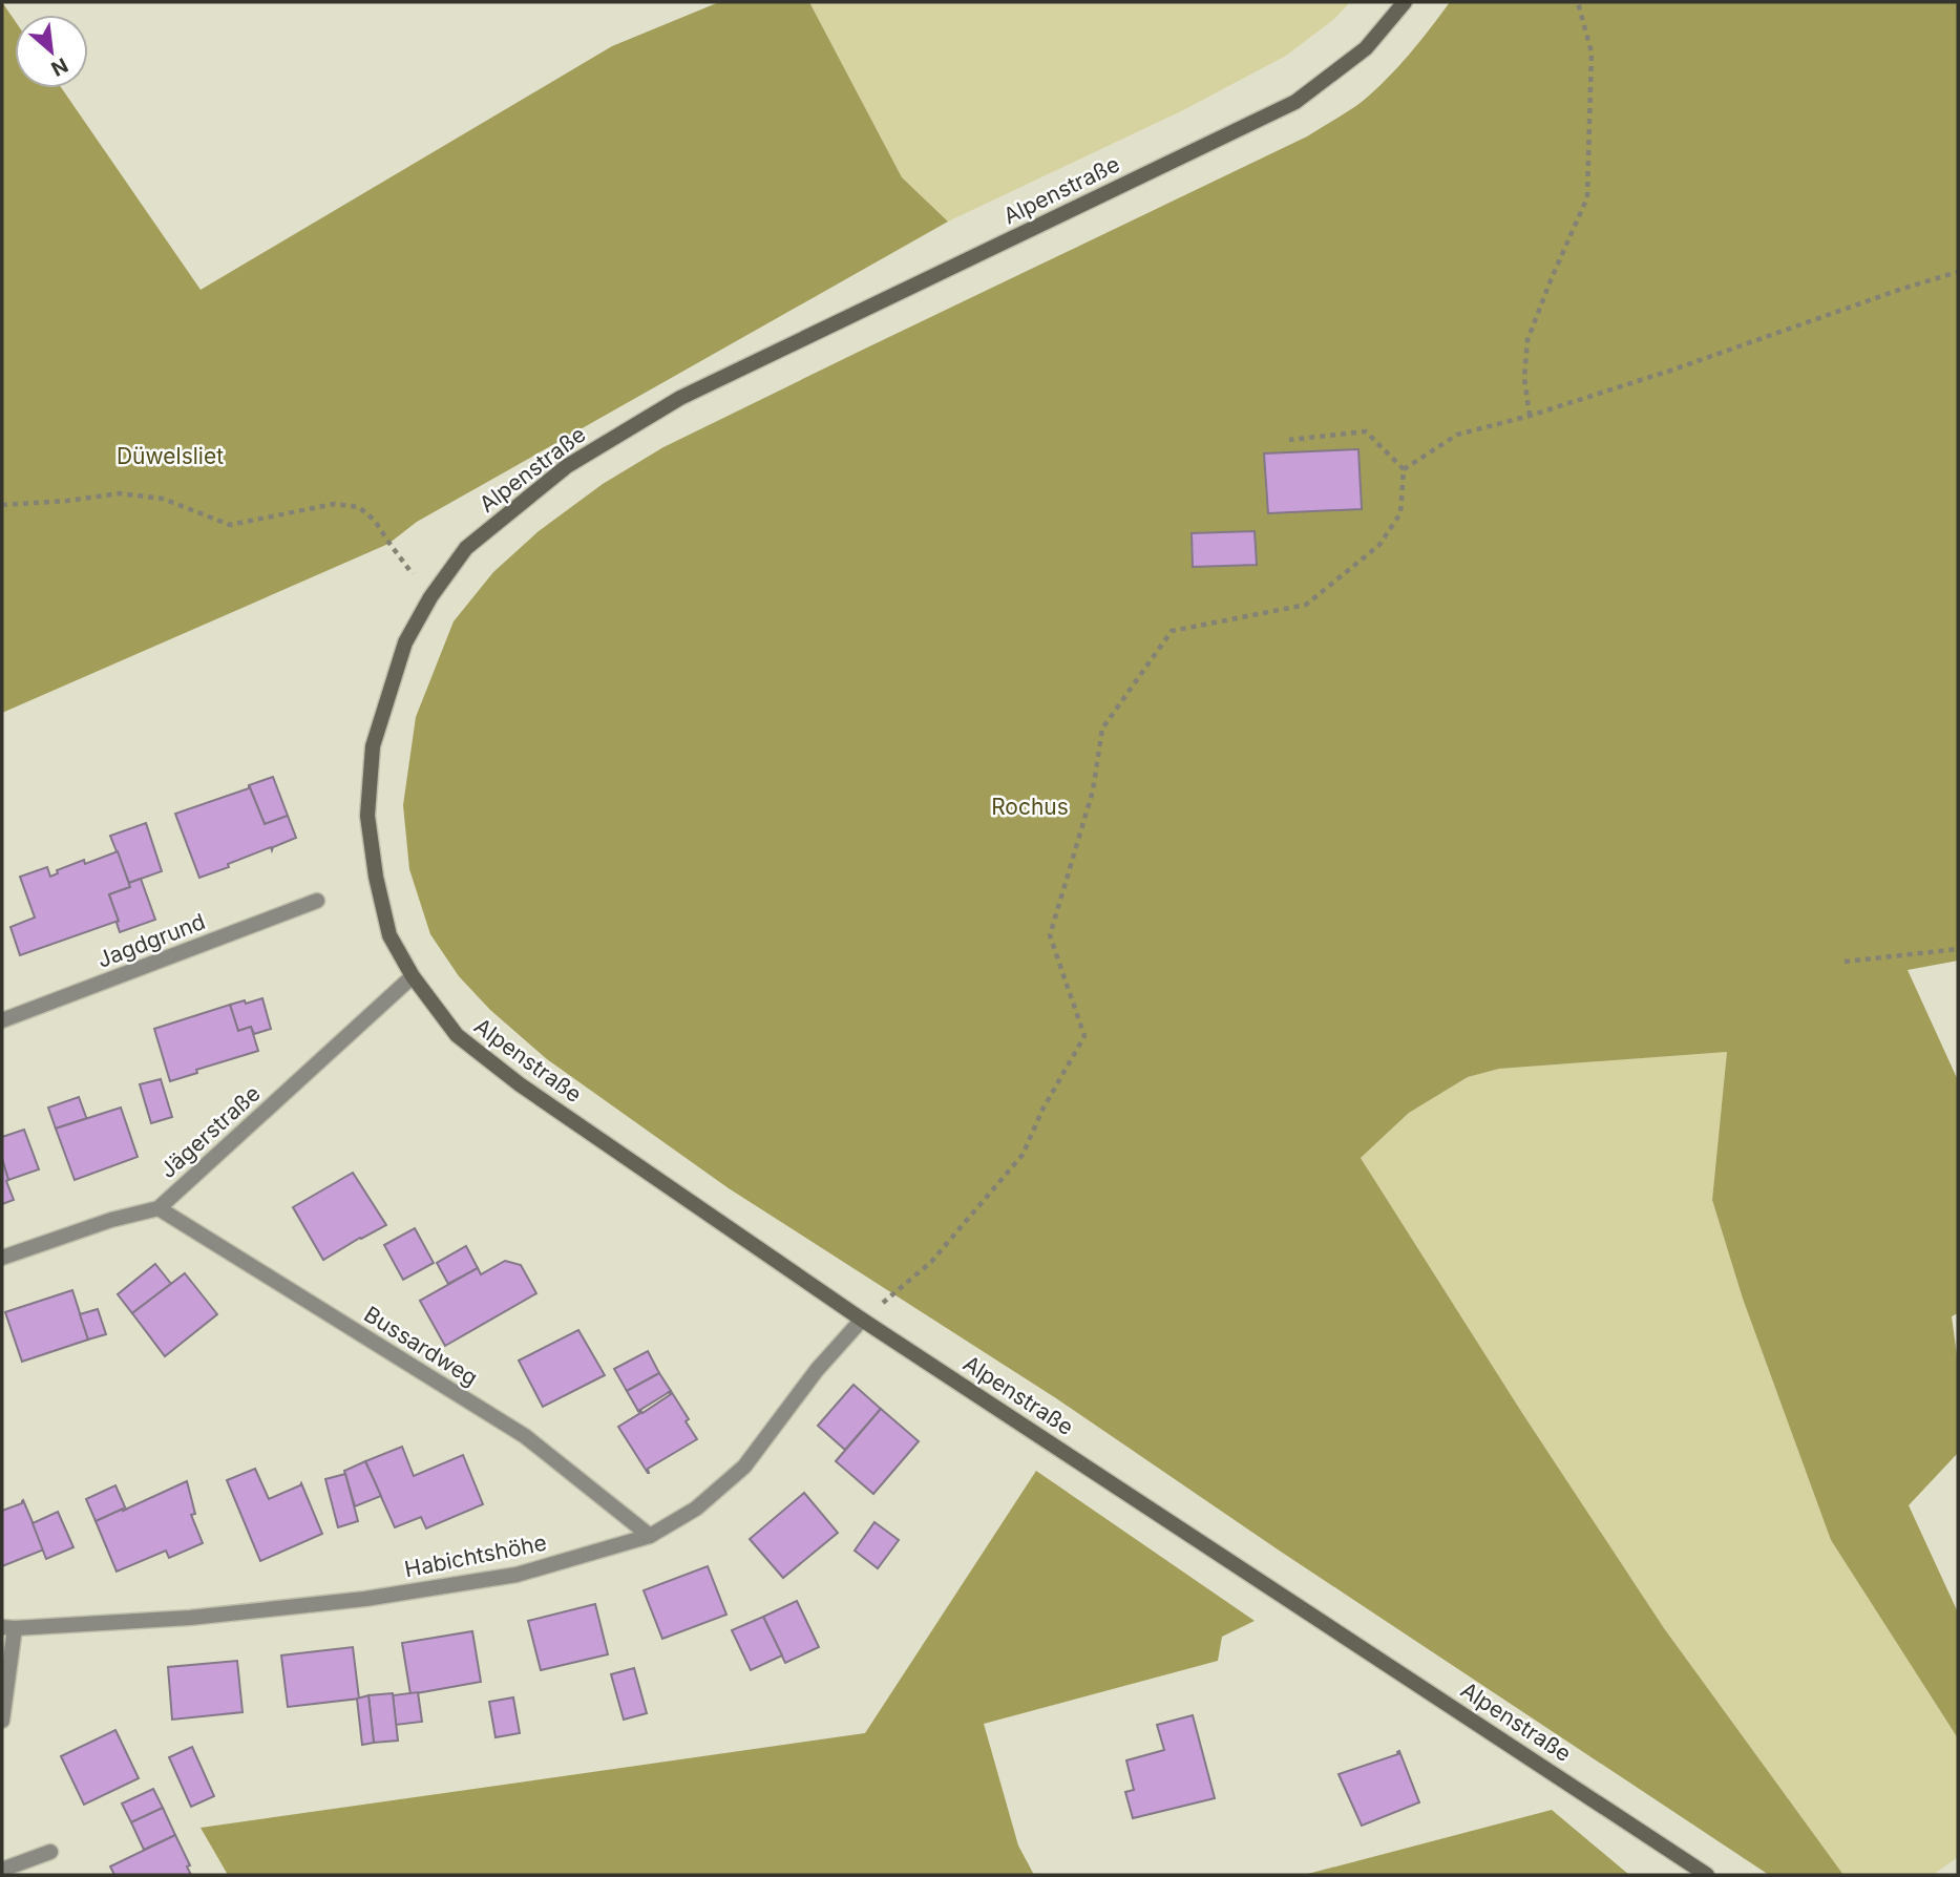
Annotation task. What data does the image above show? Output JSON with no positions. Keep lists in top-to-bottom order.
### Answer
{
  "streets": {
    "street": [
      "Alpenstraße",
      "Jagdgrund",
      "Jägerstraße",
      "Bussardweg",
      "Habichtshöhe"
    ]
  },
  "crossings": [
    ["Alpenstraße", "Jägerstraße"],
    ["Alpenstraße", "Habichtshöhe"],
    ["Jägerstraße", "Bussardweg"],
    ["Bussardweg", "Habichtshöhe"]
  ],
  "parks": ["Düwelsliet", "Rochus"],
  "north": "bottom right"
}
